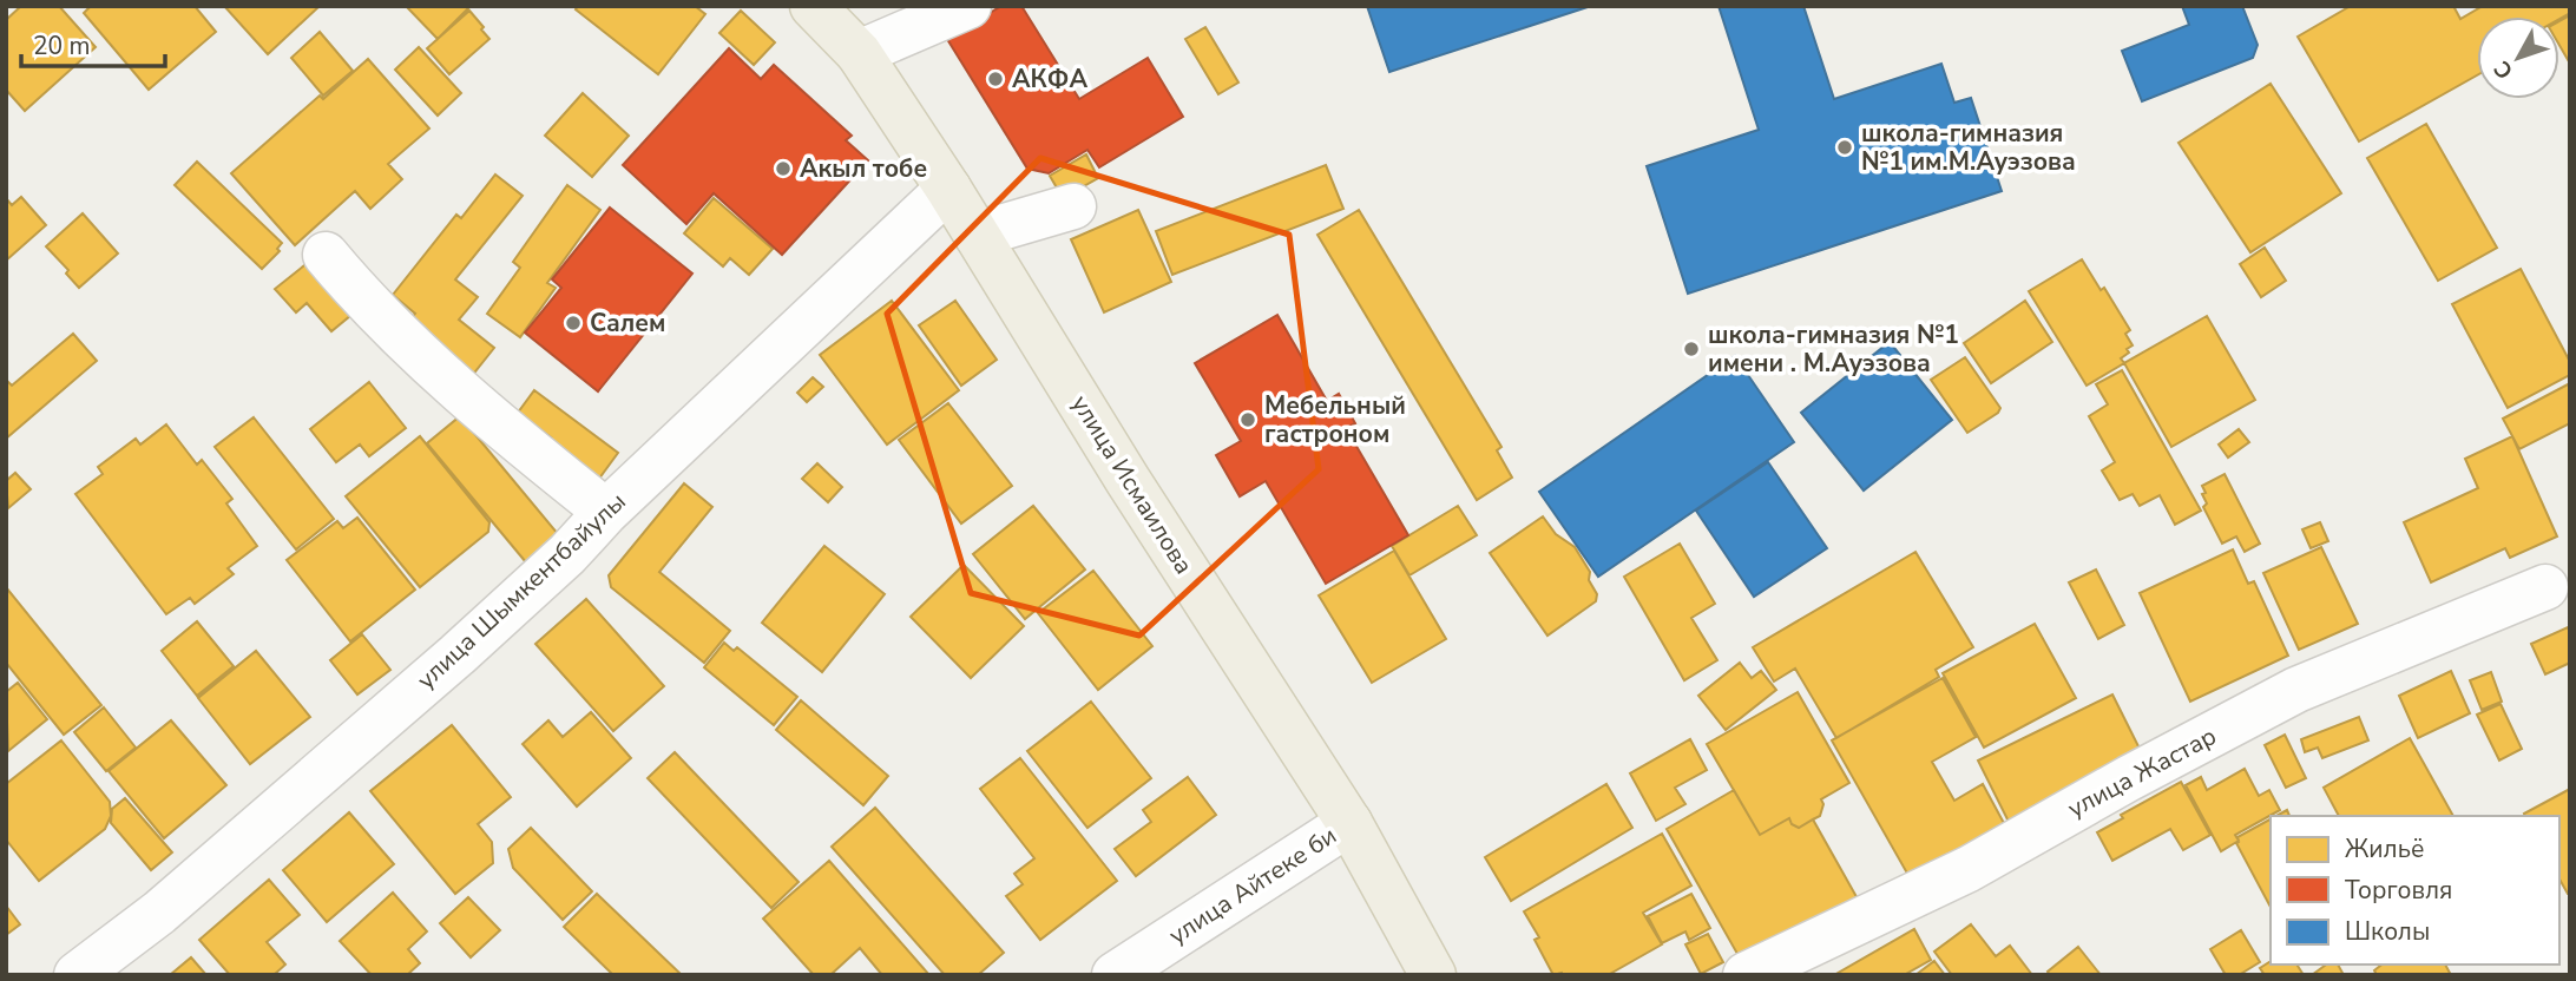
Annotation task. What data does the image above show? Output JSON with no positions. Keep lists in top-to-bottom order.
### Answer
{
  "streets": {
    "main road": ["улица Исмаилова"],
    "street": ["улица Шымкентбайулы", "улица Жастар", "улица Айтеке би"]
  },
  "crossings": [
    ["улица Исмаилова", "улица Шымкентбайулы"],
    ["улица Исмаилова", "улица Айтеке би"]
  ],
  "places": [
    "АКФА",
    "школа-гимназия №1 им.М.Ауэзова",
    "Акыл тобе",
    "Салем",
    "школа-гимназия №1 имени . М.Ауэзова",
    "Мебельный гастроном"
  ],
  "legend": ["Жильё", "Торговля", "Школы"],
  "scale_bar": "20 m",
  "north": "bottom left"
}
